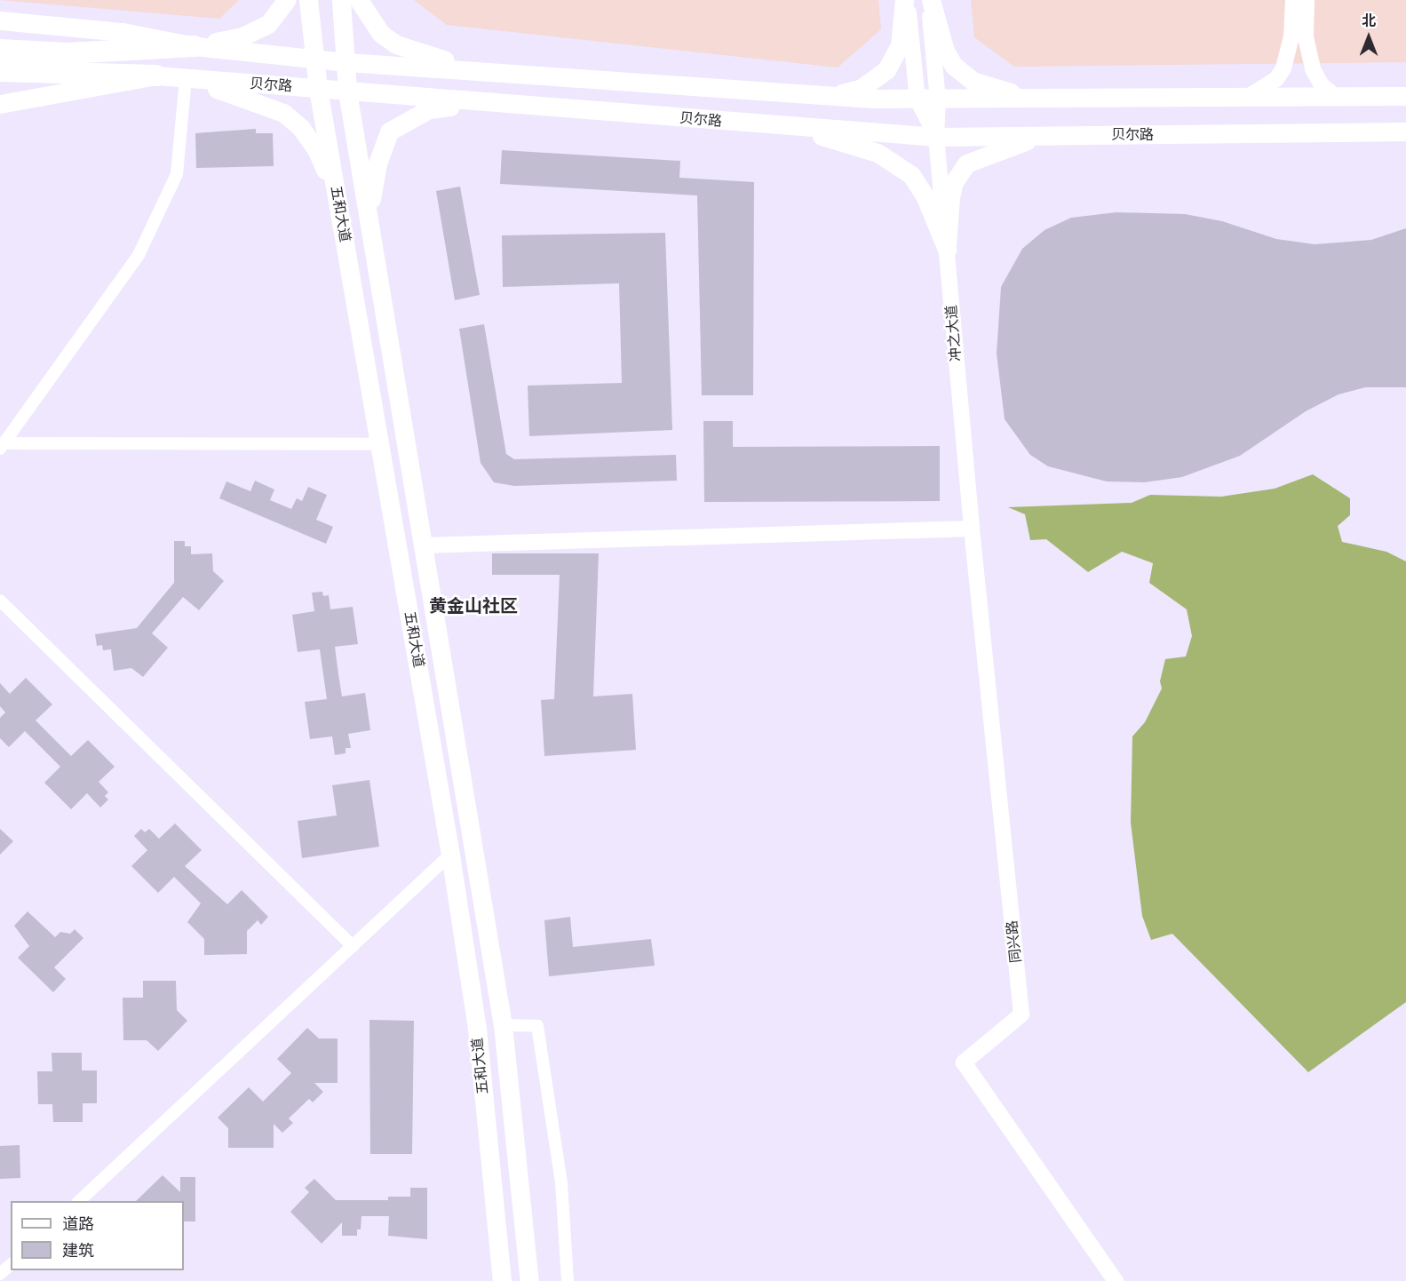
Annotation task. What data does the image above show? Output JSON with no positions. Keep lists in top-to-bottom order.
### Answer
{
  "streets": {
    "main road": ["贝尔路", "五和大道"],
    "street": ["冲之大道", "同兴路"]
  },
  "crossings": [
    ["贝尔路", "五和大道"],
    ["贝尔路", "冲之大道"],
    ["冲之大道", "同兴路"]
  ],
  "districts": ["黄金山社区"],
  "legend": ["道路", "建筑"],
  "north": "top"
}
